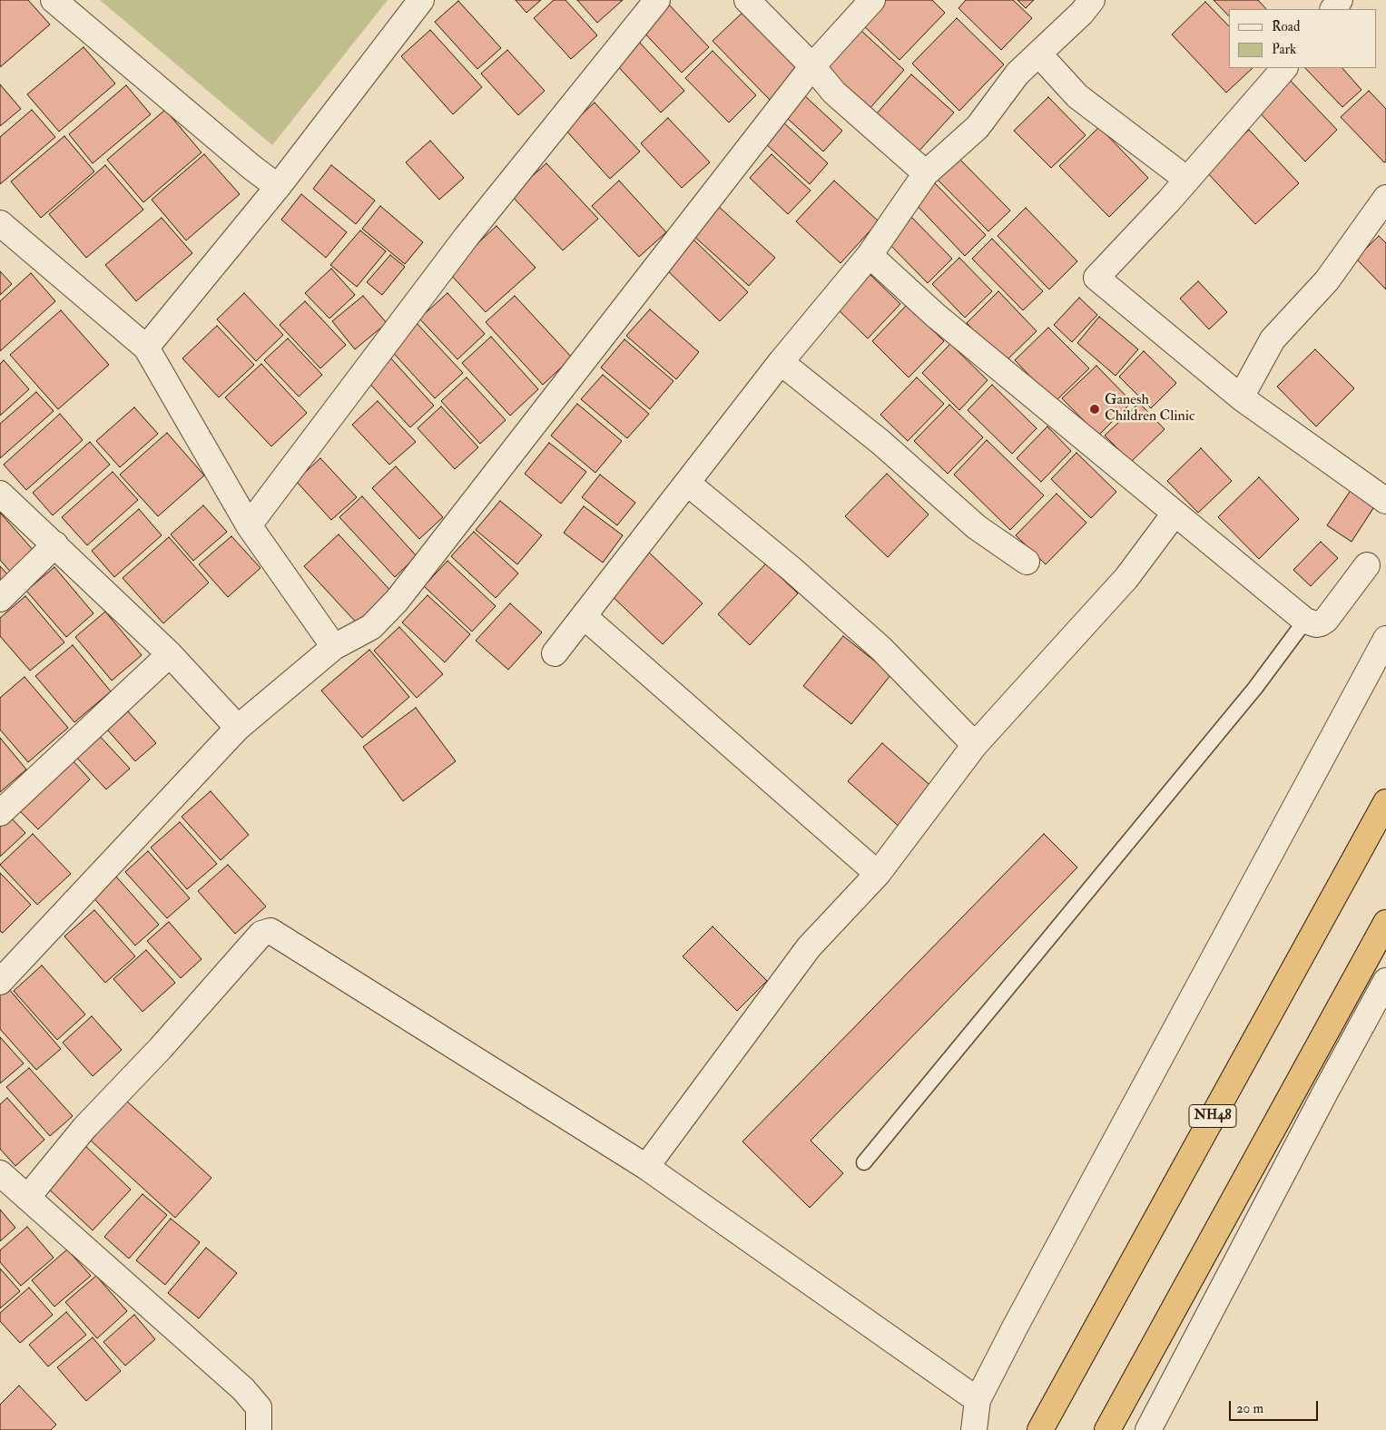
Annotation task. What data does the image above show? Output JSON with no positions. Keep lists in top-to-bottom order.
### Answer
{
  "streets": {
    "highway": ["NH48"]
  },
  "places": ["Ganesh Children Clinic"],
  "legend": ["Road", "Park"],
  "scale_bar": "20 m"
}
